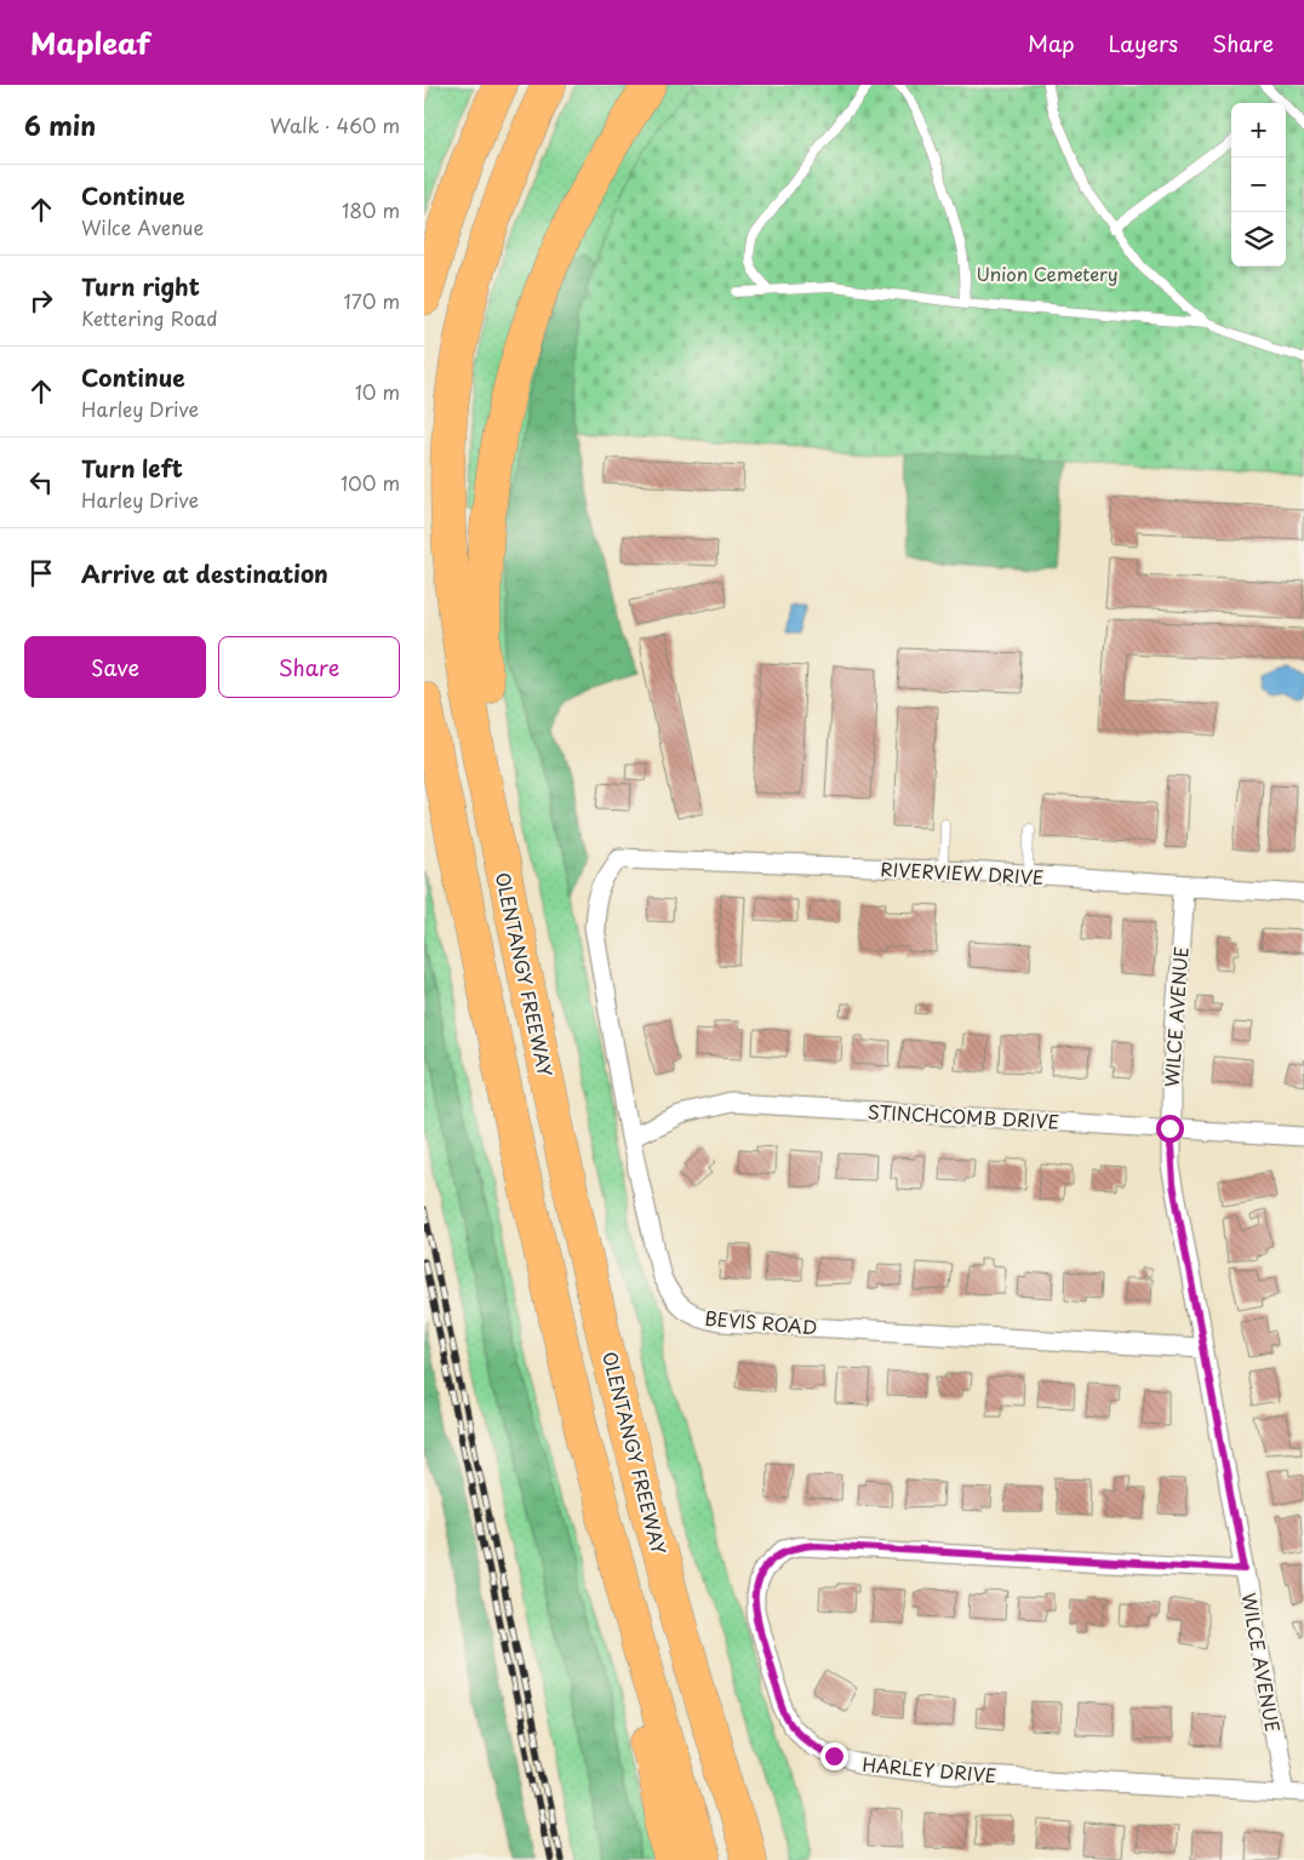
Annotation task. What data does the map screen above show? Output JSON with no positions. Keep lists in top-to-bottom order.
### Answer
{
  "streets": {
    "highway": ["OLENTANGY FREEWAY"],
    "street": [
      "RIVERVIEW DRIVE",
      "WILCE AVENUE",
      "STINCHCOMB DRIVE",
      "BEVIS ROAD",
      "HARLEY DRIVE"
    ]
  },
  "crossings": [
    ["RIVERVIEW DRIVE", "WILCE AVENUE"],
    ["RIVERVIEW DRIVE", "BEVIS ROAD"],
    ["WILCE AVENUE", "STINCHCOMB DRIVE"],
    ["WILCE AVENUE", "BEVIS ROAD"],
    ["WILCE AVENUE", "HARLEY DRIVE"],
    ["STINCHCOMB DRIVE", "BEVIS ROAD"]
  ],
  "parks": ["Union Cemetery"],
  "page": {
    "header": "Mapleaf",
    "nav": ["Map", "Layers", "Share"],
    "heading": ["6 min", "Walk · 460 m"],
    "map_buttons": ["+", "−"],
    "list": [
      ["Continue", "Wilce Avenue", "180 m"],
      ["Turn right", "Kettering Road", "170 m"],
      ["Continue", "Harley Drive", "10 m"],
      ["Turn left", "Harley Drive", "100 m"],
      "Arrive at destination"
    ],
    "buttons": ["Save", "Share"]
  }
}
